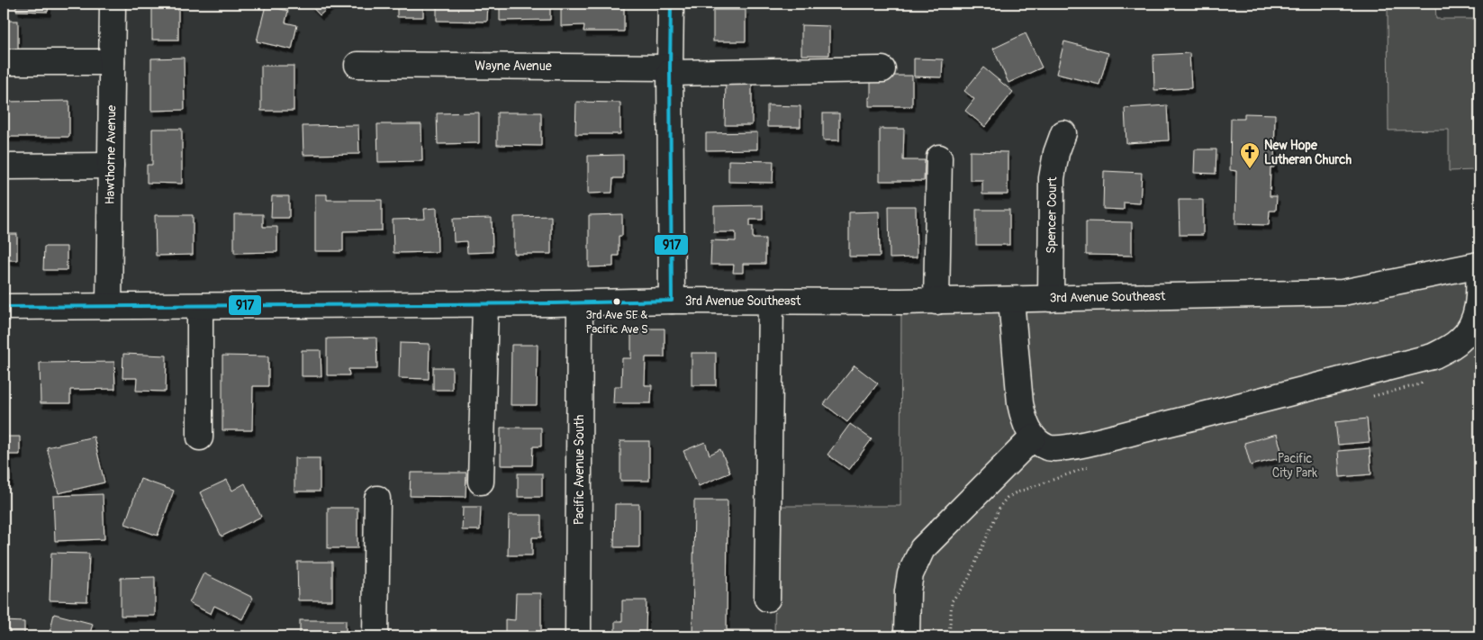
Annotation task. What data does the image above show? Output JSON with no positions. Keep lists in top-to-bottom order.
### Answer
{
  "streets": {
    "street": [
      "Wayne Avenue",
      "Hawthorne Avenue",
      "Spencer Court",
      "3rd Avenue Southeast",
      "Pacific Avenue South"
    ]
  },
  "crossings": [
    ["Hawthorne Avenue", "3rd Avenue Southeast"],
    ["Spencer Court", "3rd Avenue Southeast"],
    ["3rd Avenue Southeast", "Pacific Avenue South"]
  ],
  "parks": ["Pacific City Park"],
  "places": {
    "church": ["New Hope Lutheran Church"],
    "other": ["3rd Ave SE & Pacific Ave S"]
  },
  "lines": ["transit line 917"]
}
